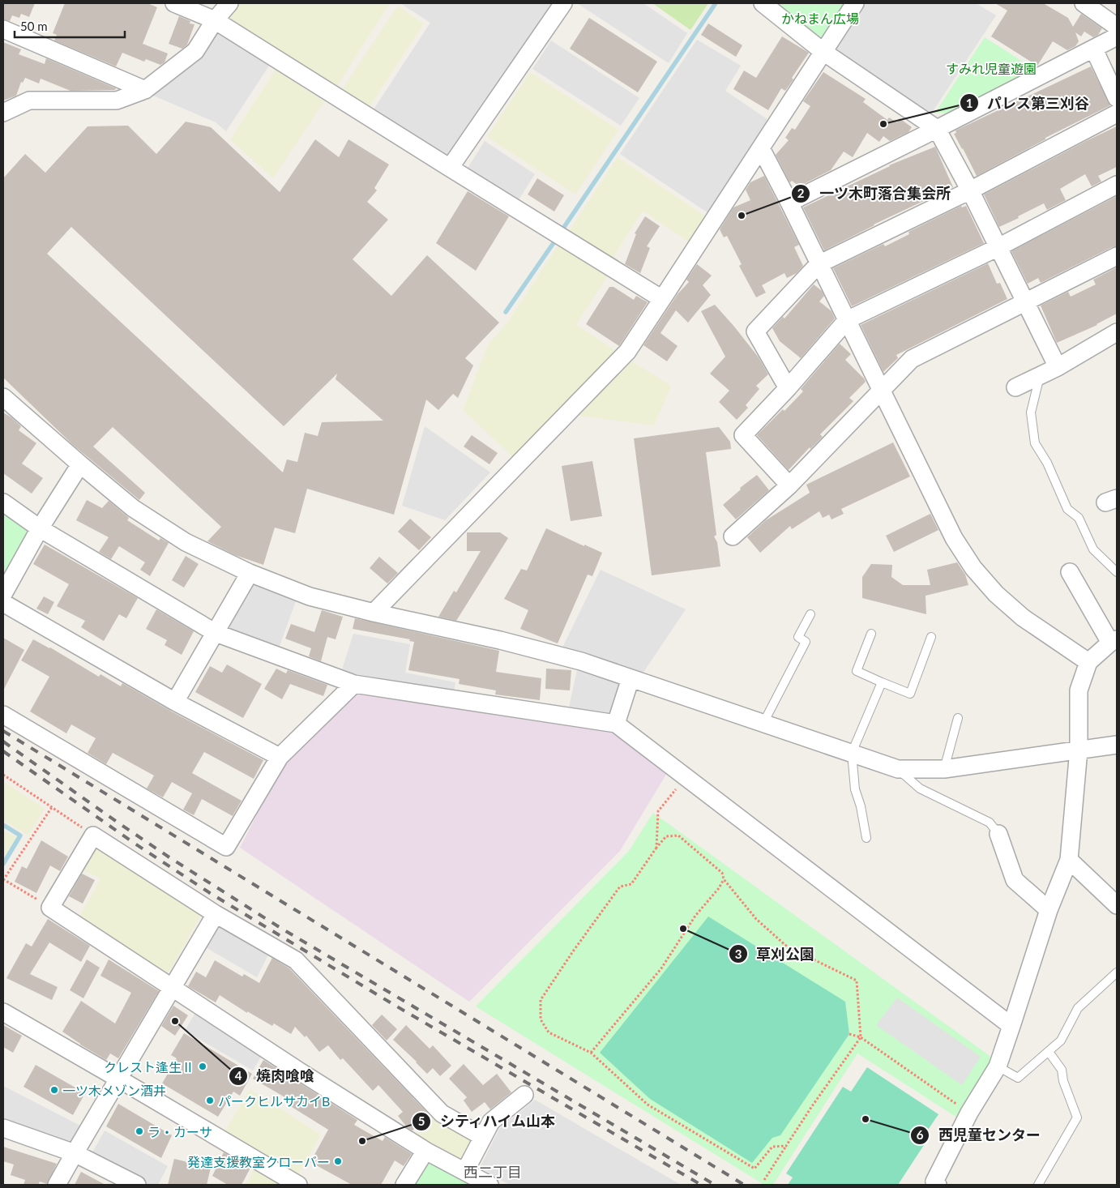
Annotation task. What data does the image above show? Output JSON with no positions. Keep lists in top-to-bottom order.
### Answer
{
  "districts": ["西二丁目"],
  "parks": ["かねまん広場", "すみれ児童遊園"],
  "places": [
    "パレス第三刈谷",
    "一ツ木町落合集会所",
    "草刈公園",
    "焼肉喰喰",
    "クレスト逢生Ⅱ",
    "一ツ木メゾン酒井",
    "パークヒルサカイB",
    "西児童センター",
    "ラ・カーサ",
    "シティハイム山本",
    "発達支援教室クローバー"
  ],
  "scale_bar": "50 m"
}
